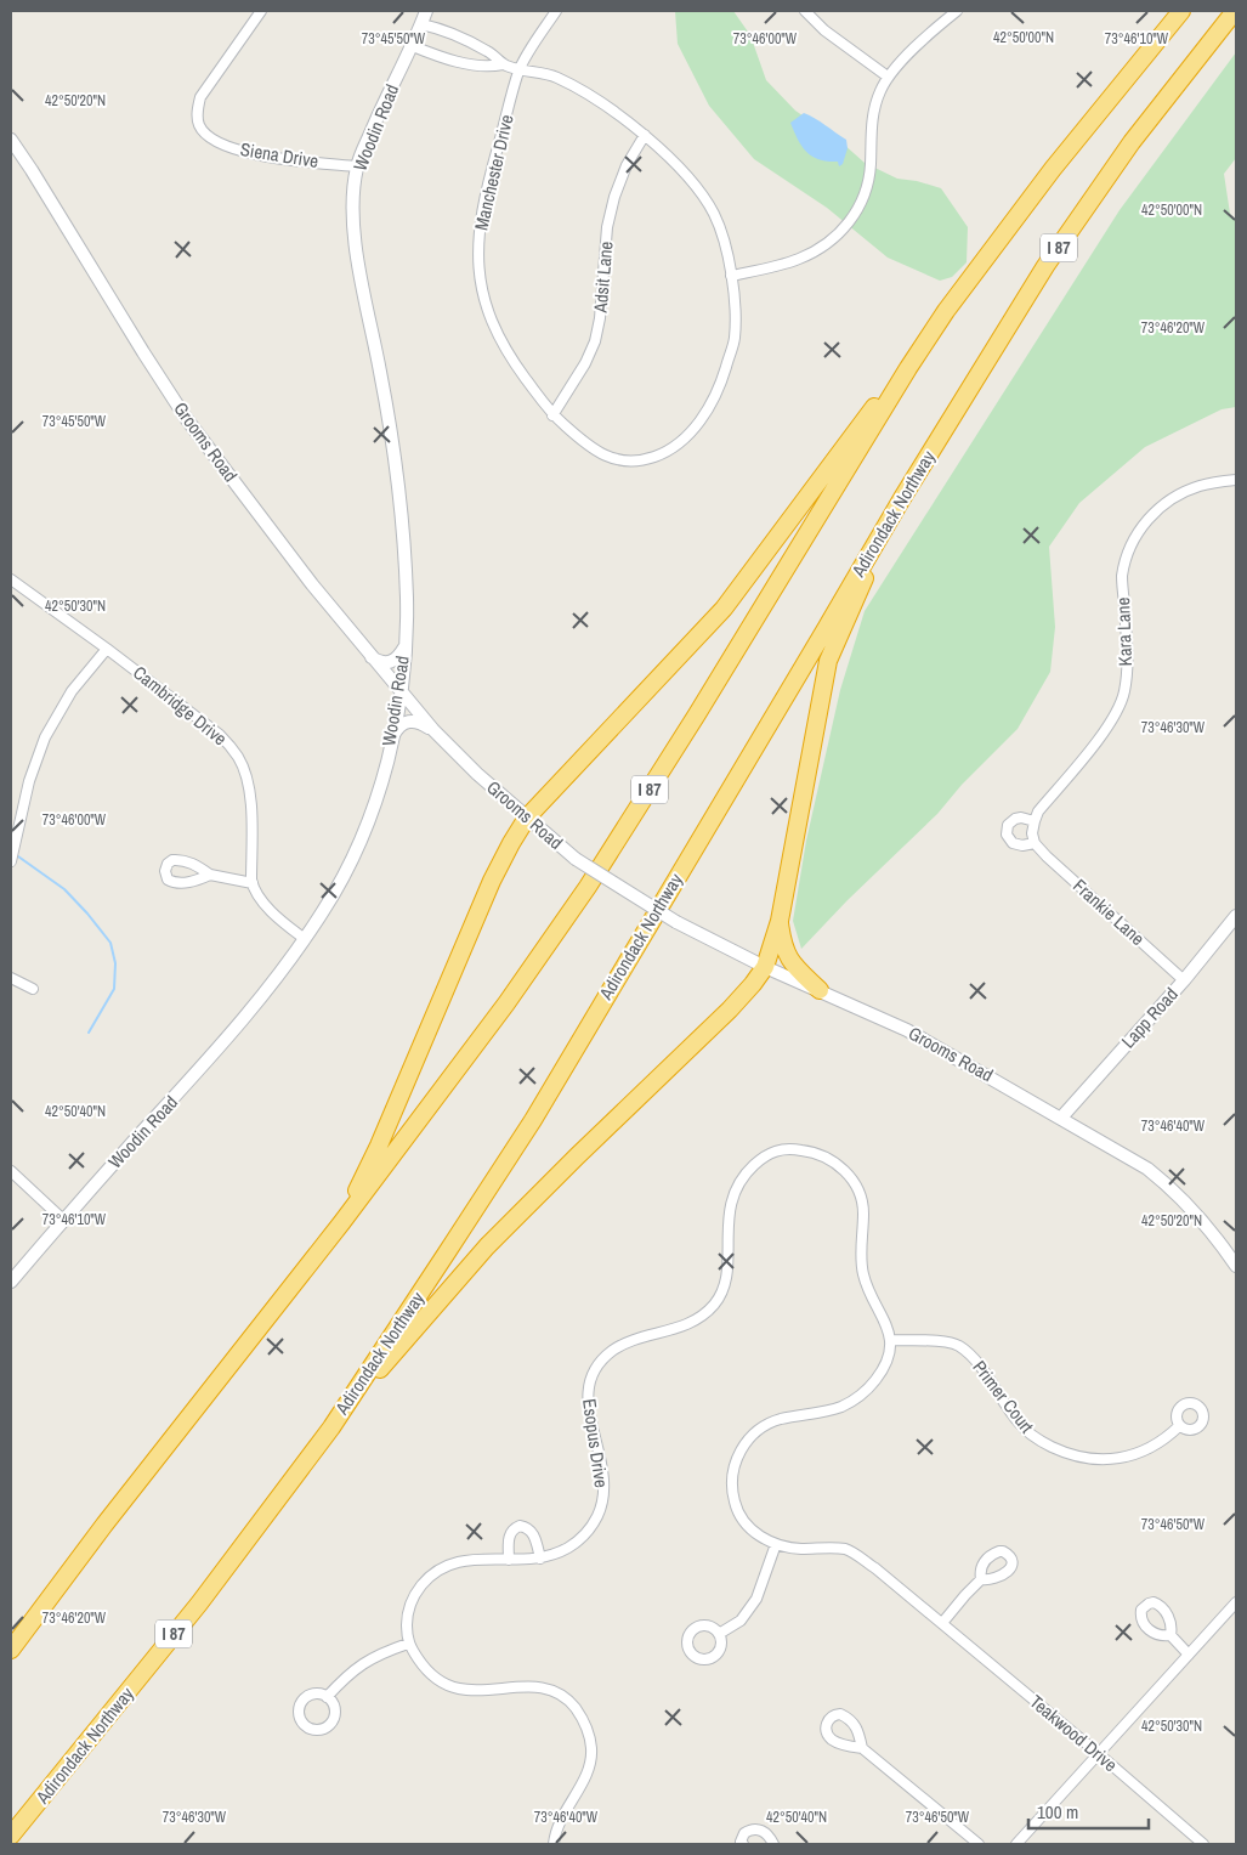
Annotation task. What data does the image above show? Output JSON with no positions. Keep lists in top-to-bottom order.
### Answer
{
  "streets": {
    "highway": ["I 87", "Adirondack Northway"],
    "street": [
      "Woodin Road",
      "Siena Drive",
      "Manchester Drive",
      "Adsit Lane",
      "Grooms Road",
      "Kara Lane",
      "Cambridge Drive",
      "Frankie Lane",
      "Lapp Road",
      "Primer Court",
      "Esopus Drive",
      "Teakwood Drive"
    ]
  },
  "crossings": [
    ["Woodin Road", "Siena Drive"],
    ["Woodin Road", "Manchester Drive"],
    ["Woodin Road", "Grooms Road"],
    ["Manchester Drive", "Adsit Lane"],
    ["Grooms Road", "Lapp Road"],
    ["Kara Lane", "Frankie Lane"],
    ["Frankie Lane", "Lapp Road"],
    ["Primer Court", "Esopus Drive"]
  ],
  "scale_bar": "100 m",
  "coordinates": [
    "42°50'00\"N",
    "73°45'50\"W",
    "73°46'00\"W",
    "73°46'10\"W",
    "42°50'20\"N",
    "73°46'20\"W",
    "42°50'30\"N",
    "73°46'30\"W",
    "42°50'40\"N",
    "73°46'40\"W",
    "73°46'50\"W"
  ]
}
